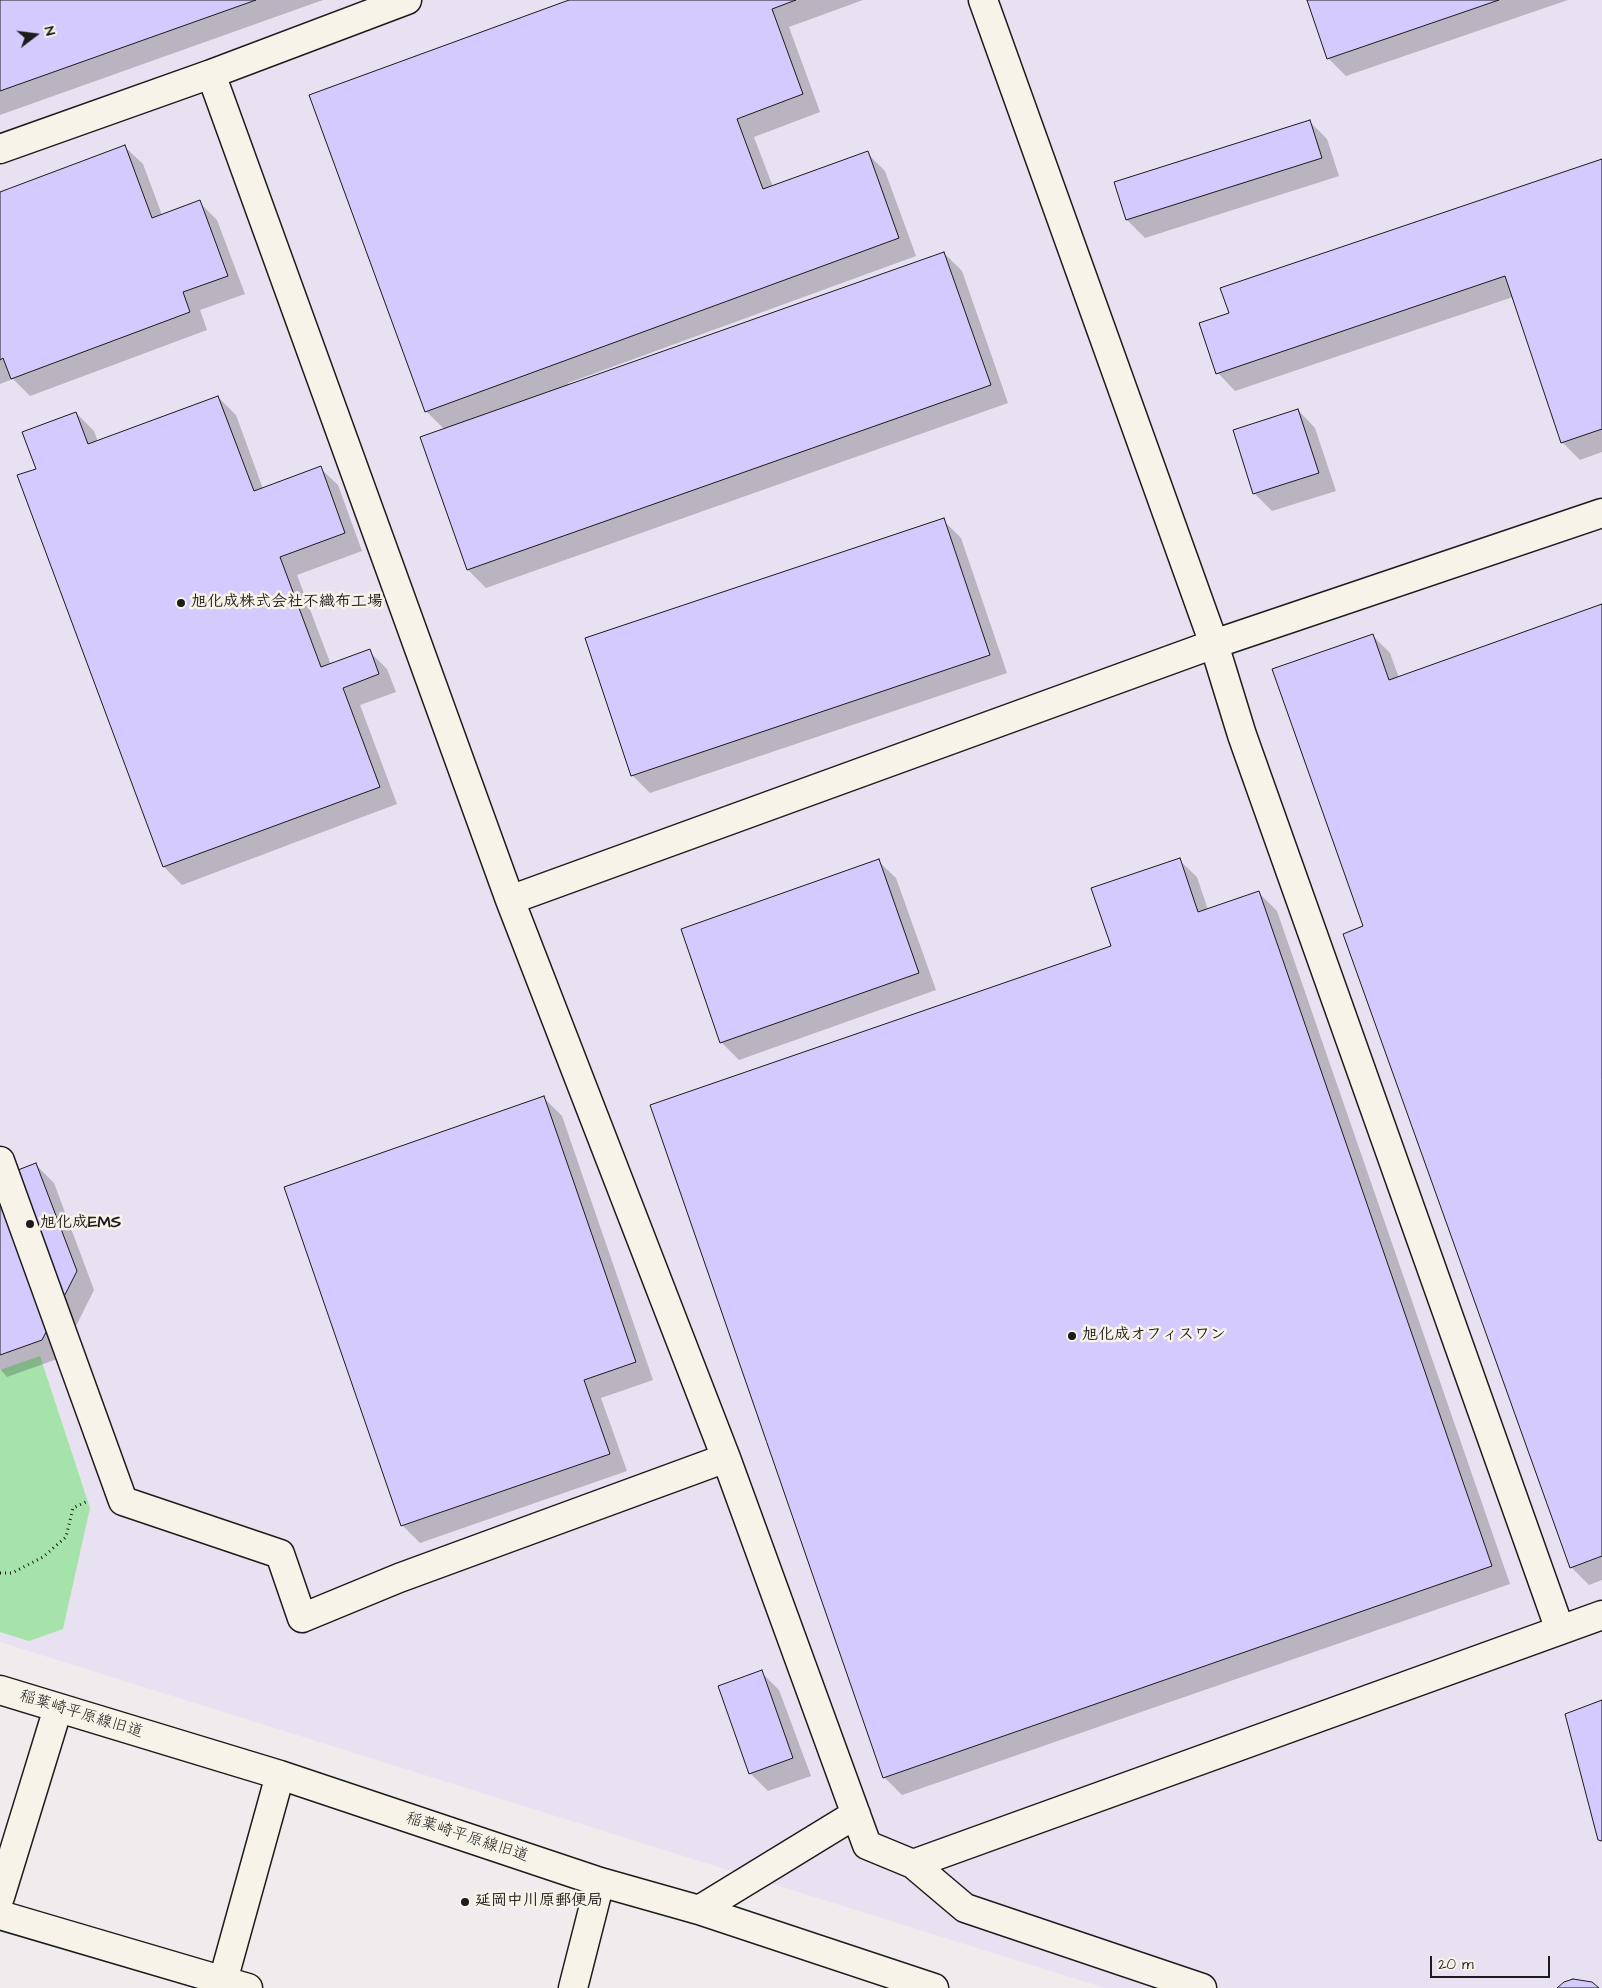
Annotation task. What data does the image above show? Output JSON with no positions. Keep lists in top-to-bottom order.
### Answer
{
  "streets": {
    "street": ["稲葉崎平原線旧道"]
  },
  "places": [
    "旭化成株式会社不織布工場",
    "旭化成EMS",
    "旭化成オフィスワン",
    "延岡中川原郵便局"
  ],
  "scale_bar": "20 m",
  "north": "right"
}
